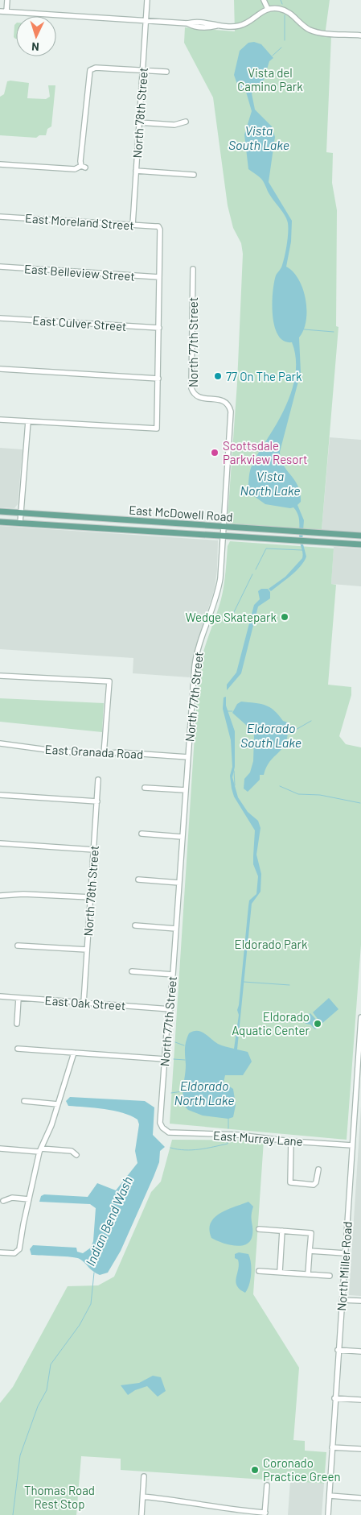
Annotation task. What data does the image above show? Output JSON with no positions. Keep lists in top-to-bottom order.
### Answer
{
  "streets": {
    "main road": ["East McDowell Road"],
    "street": [
      "North 78th Street",
      "East Moreland Street",
      "East Belleview Street",
      "East Culver Street",
      "North 77th Street",
      "East Granada Road",
      "East Oak Street",
      "East Murray Lane",
      "North Miller Road"
    ]
  },
  "crossings": [
    ["North 78th Street", "East Moreland Street"],
    ["North 78th Street", "East Oak Street"],
    ["East Moreland Street", "East Belleview Street"],
    ["North 77th Street", "East McDowell Road"],
    ["North 77th Street", "East Granada Road"],
    ["North 77th Street", "East Oak Street"],
    ["North 77th Street", "East Murray Lane"],
    ["East Murray Lane", "North Miller Road"]
  ],
  "water": [
    "Vista South Lake",
    "Vista North Lake",
    "Eldorado South Lake",
    "Eldorado North Lake",
    "Indian Bend Wash"
  ],
  "parks": ["Vista del Camino Park", "Eldorado Park", "Thomas Road Rest Stop"],
  "places": [
    "77 On The Park",
    "Scottsdale Parkview Resort",
    "Wedge Skatepark",
    "Eldorado Aquatic Center",
    "Coronado Practice Green"
  ],
  "north": "bottom"
}
